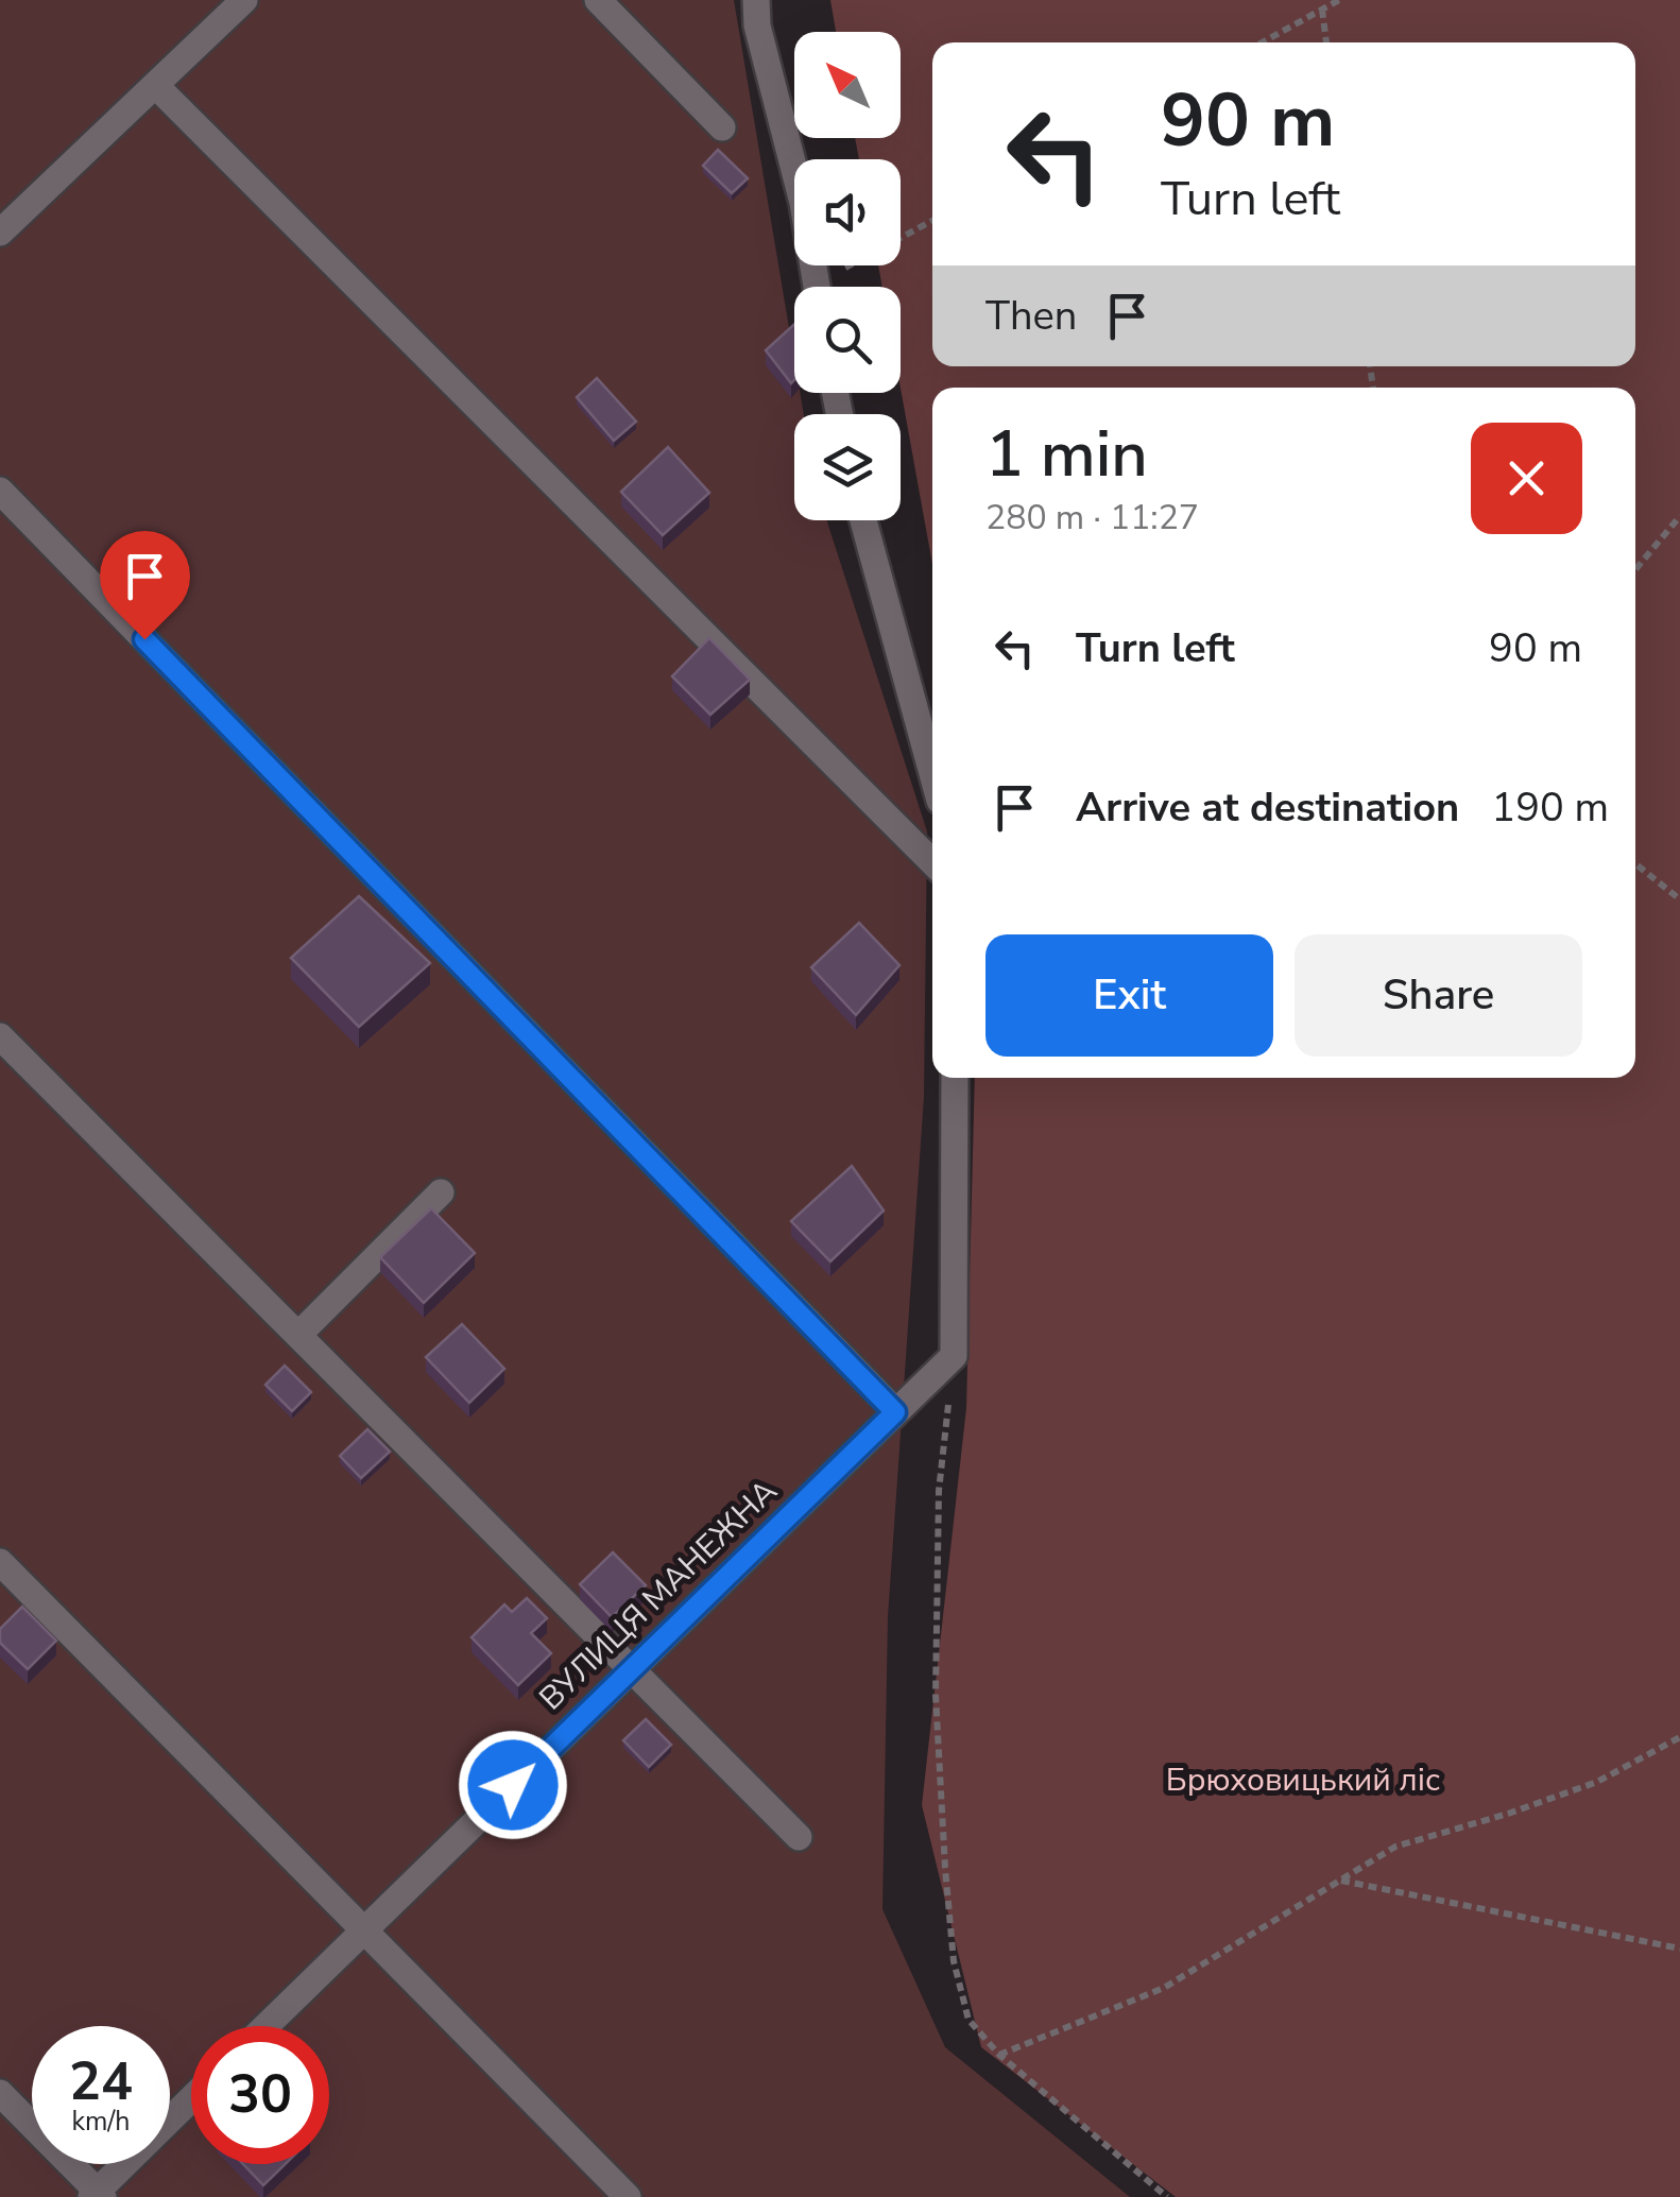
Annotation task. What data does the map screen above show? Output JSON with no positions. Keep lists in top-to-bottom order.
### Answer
{
  "streets": {
    "street": ["ВУЛИЦЯ МАНЕЖНА"]
  },
  "parks": ["Брюховицький ліс"],
  "north": "top left",
  "page": {
    "turn": ["90 m", "Turn left"],
    "then": "Then",
    "heading": ["1 min", "280 m · 11:27"],
    "list": [
      {
        "name": "Turn left",
        "value": "90 m"
      },
      {
        "name": "Arrive at destination",
        "value": "190 m"
      }
    ],
    "buttons": ["Exit", "Share"],
    "speed": "24 km/h",
    "limit": "30"
  }
}
